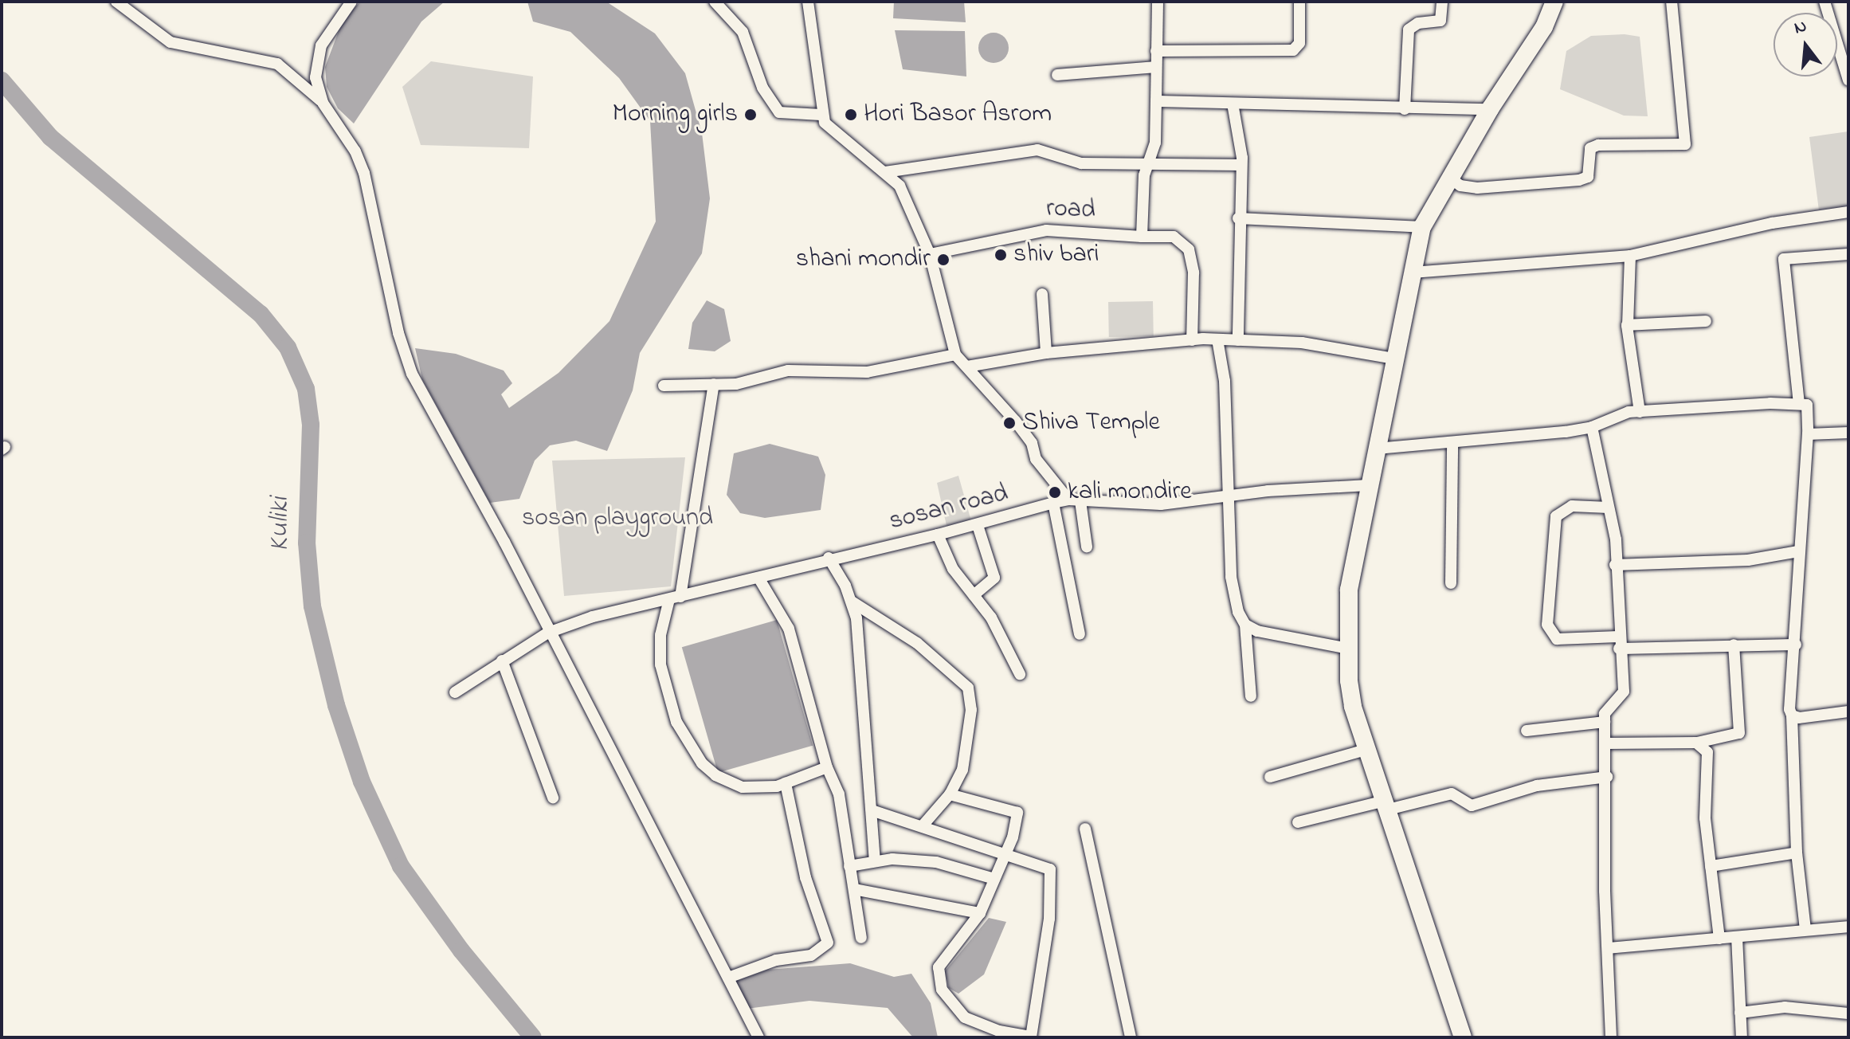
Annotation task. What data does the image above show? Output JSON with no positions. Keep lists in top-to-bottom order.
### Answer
{
  "streets": {
    "street": ["road", "sosan road"]
  },
  "water": ["Kuliki"],
  "parks": ["sosan playground"],
  "places": [
    "Morning girls",
    "Hori Basor Asrom",
    "shiv bari",
    "shani mondir",
    "Shiva Temple",
    "kali mondire"
  ],
  "north": "top"
}
